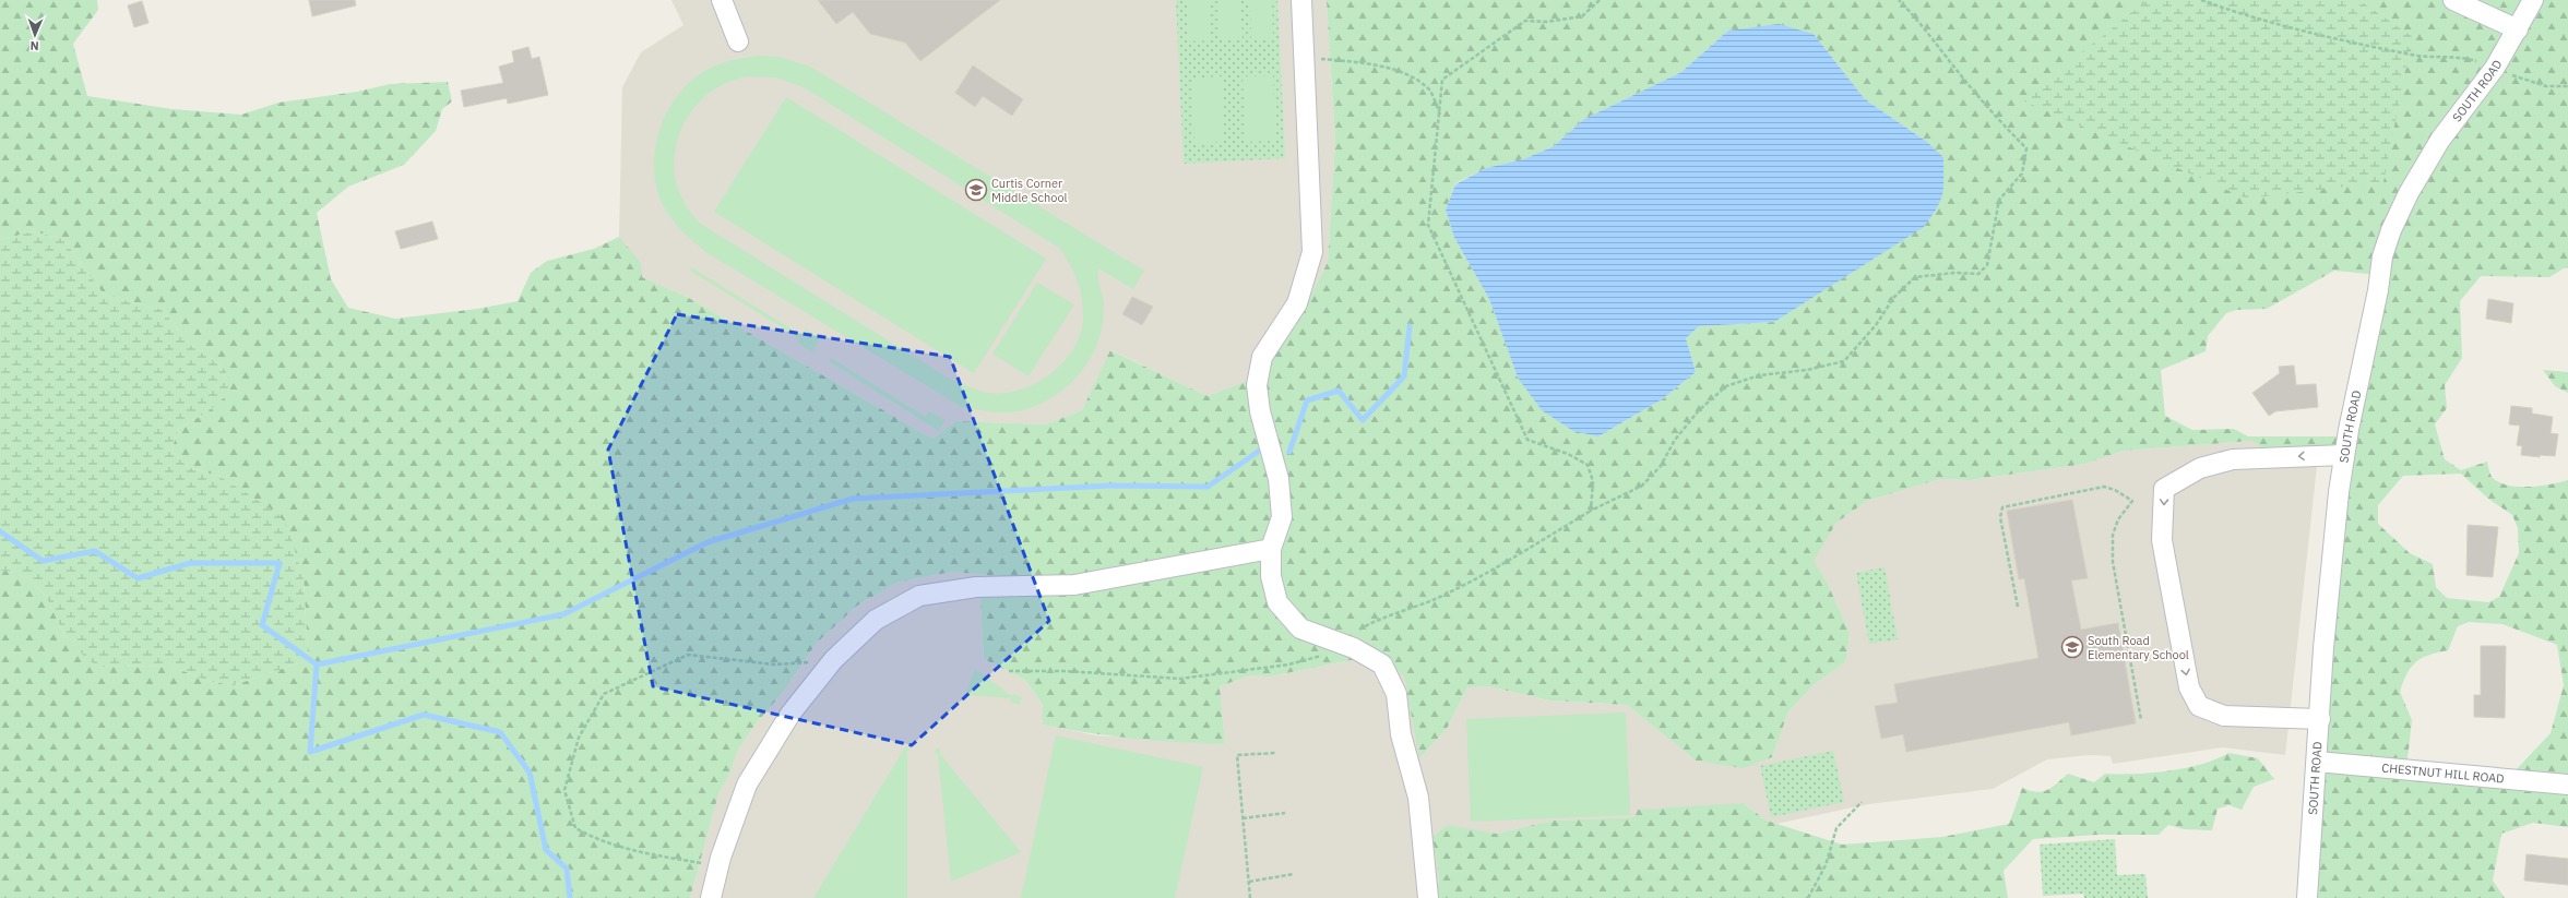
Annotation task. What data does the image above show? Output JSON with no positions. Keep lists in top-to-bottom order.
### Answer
{
  "streets": {
    "street": ["SOUTH ROAD", "CHESTNUT HILL ROAD"]
  },
  "crossings": [
    ["SOUTH ROAD", "CHESTNUT HILL ROAD"]
  ],
  "places": {
    "school or university": ["Curtis Corner Middle School", "South Road Elementary School"]
  },
  "north": "bottom"
}
